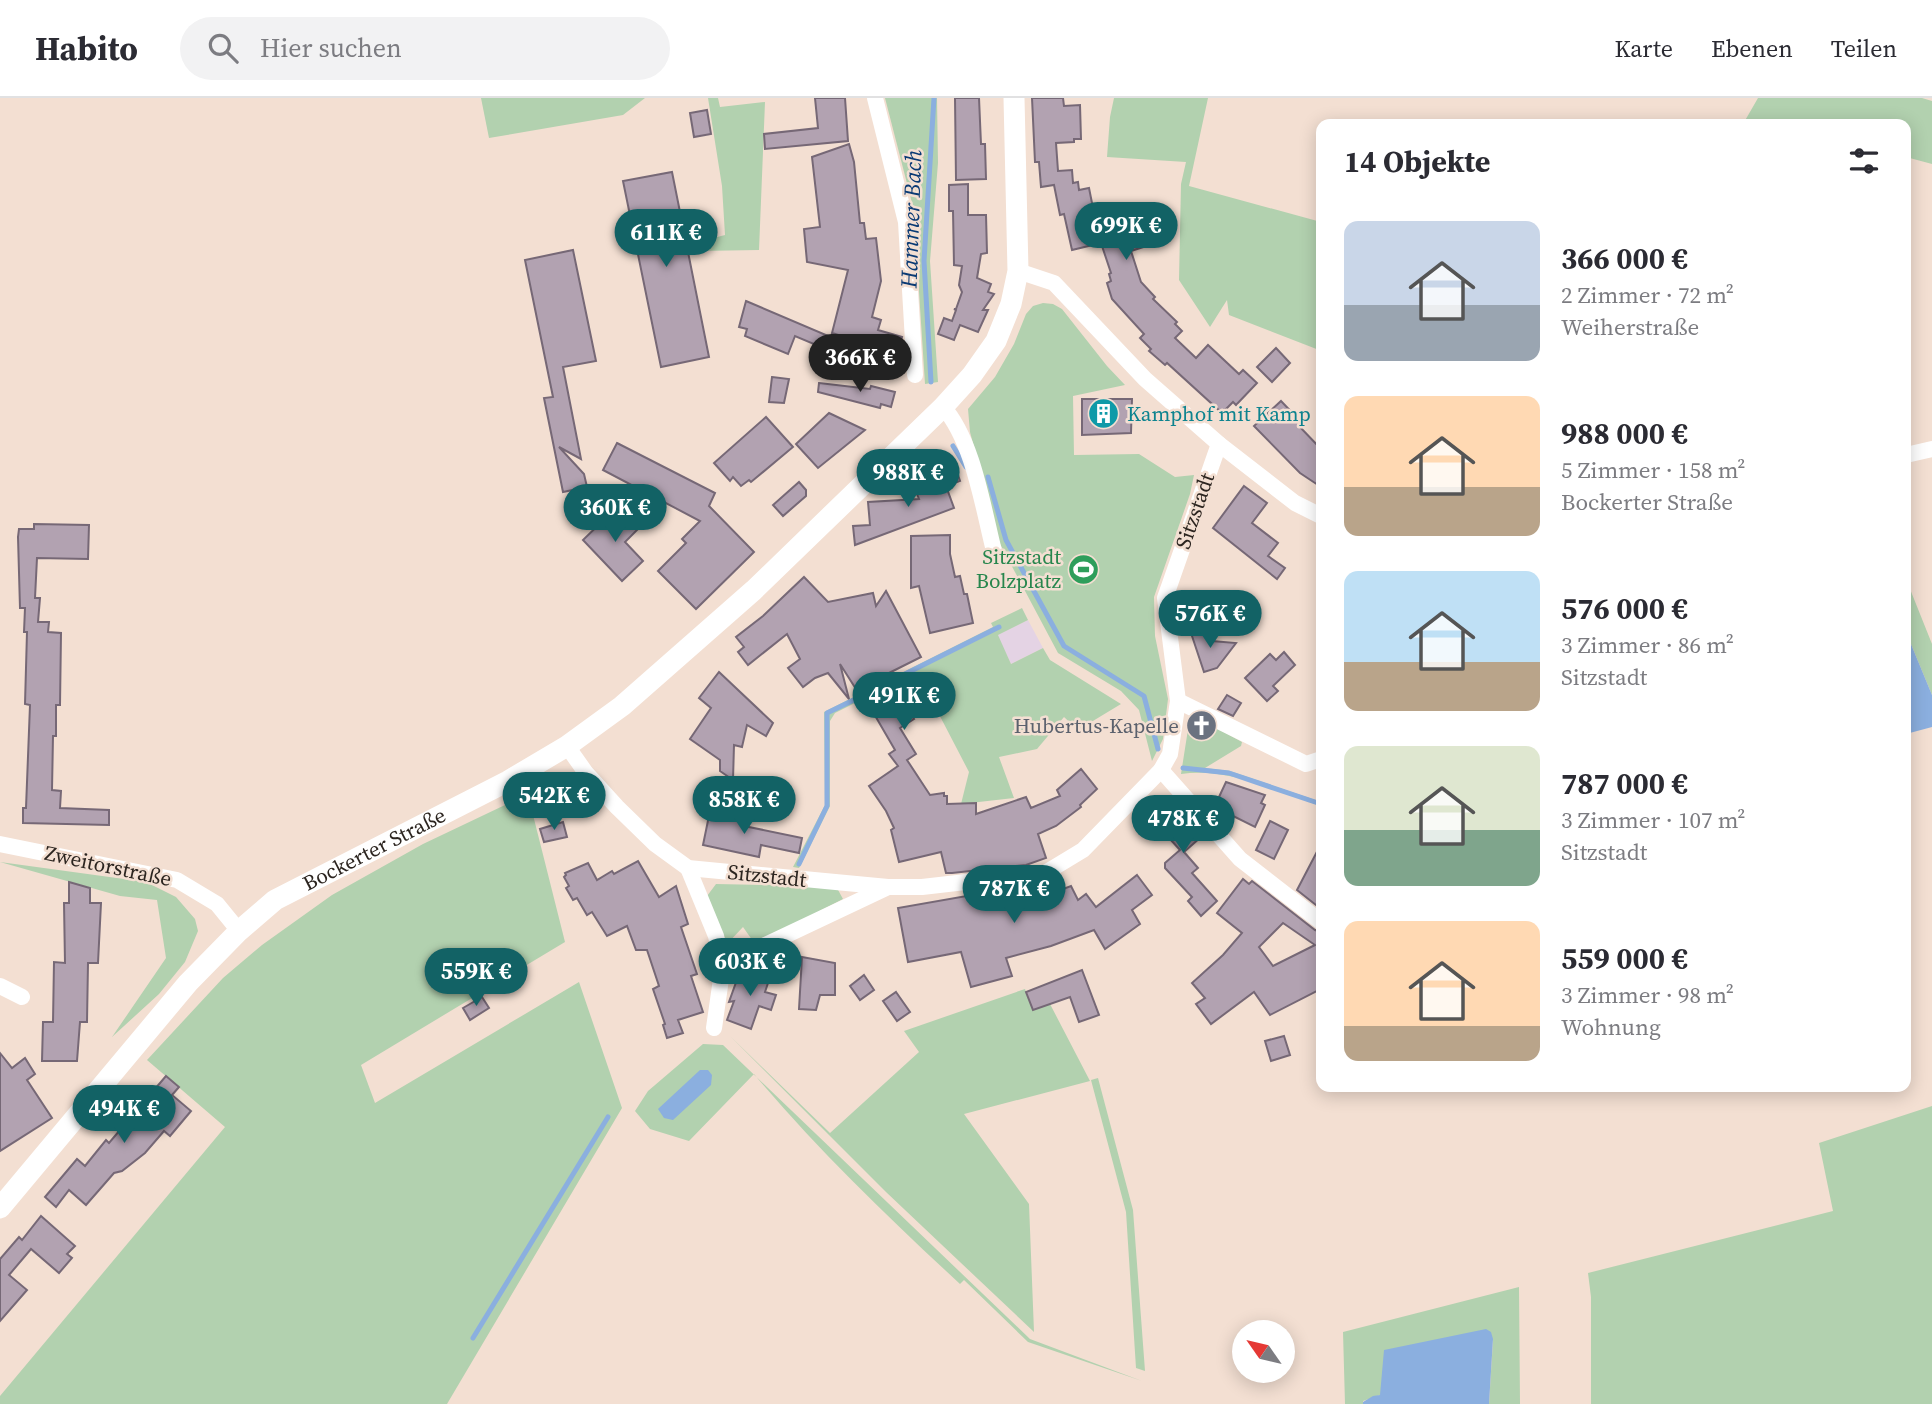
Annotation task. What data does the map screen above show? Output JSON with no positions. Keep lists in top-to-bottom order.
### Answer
{
  "streets": {
    "street": ["Sitzstadt", "Bockerter Straße", "Zweitorstraße"]
  },
  "crossings": [
    ["Bockerter Straße", "Zweitorstraße"]
  ],
  "water": ["Hammer Bach"],
  "places": {
    "building": ["Kamphof mit Kamp"],
    "sports": ["Sitzstadt Bolzplatz"],
    "church": ["Hubertus-Kapelle"]
  },
  "north": "top left",
  "page": {
    "header": "Habito",
    "search": "Hier suchen",
    "nav": ["Karte", "Ebenen", "Teilen"],
    "heading": "14 Objekte",
    "price": [
      "699K €",
      "611K €",
      "366K €",
      "988K €",
      "360K €",
      "576K €",
      "491K €",
      "542K €",
      "858K €",
      "478K €",
      "787K €",
      "603K €",
      "559K €",
      "494K €"
    ],
    "list": [
      {
        "name": "366 000 €",
        "note": "2 Zimmer · 72 m² · Weiherstraße"
      },
      {
        "name": "988 000 €",
        "note": "5 Zimmer · 158 m² · Bockerter Straße"
      },
      {
        "name": "576 000 €",
        "note": "3 Zimmer · 86 m² · Sitzstadt"
      },
      {
        "name": "787 000 €",
        "note": "3 Zimmer · 107 m² · Sitzstadt"
      },
      {
        "name": "559 000 €",
        "note": "3 Zimmer · 98 m² · Wohnung"
      }
    ]
  }
}
